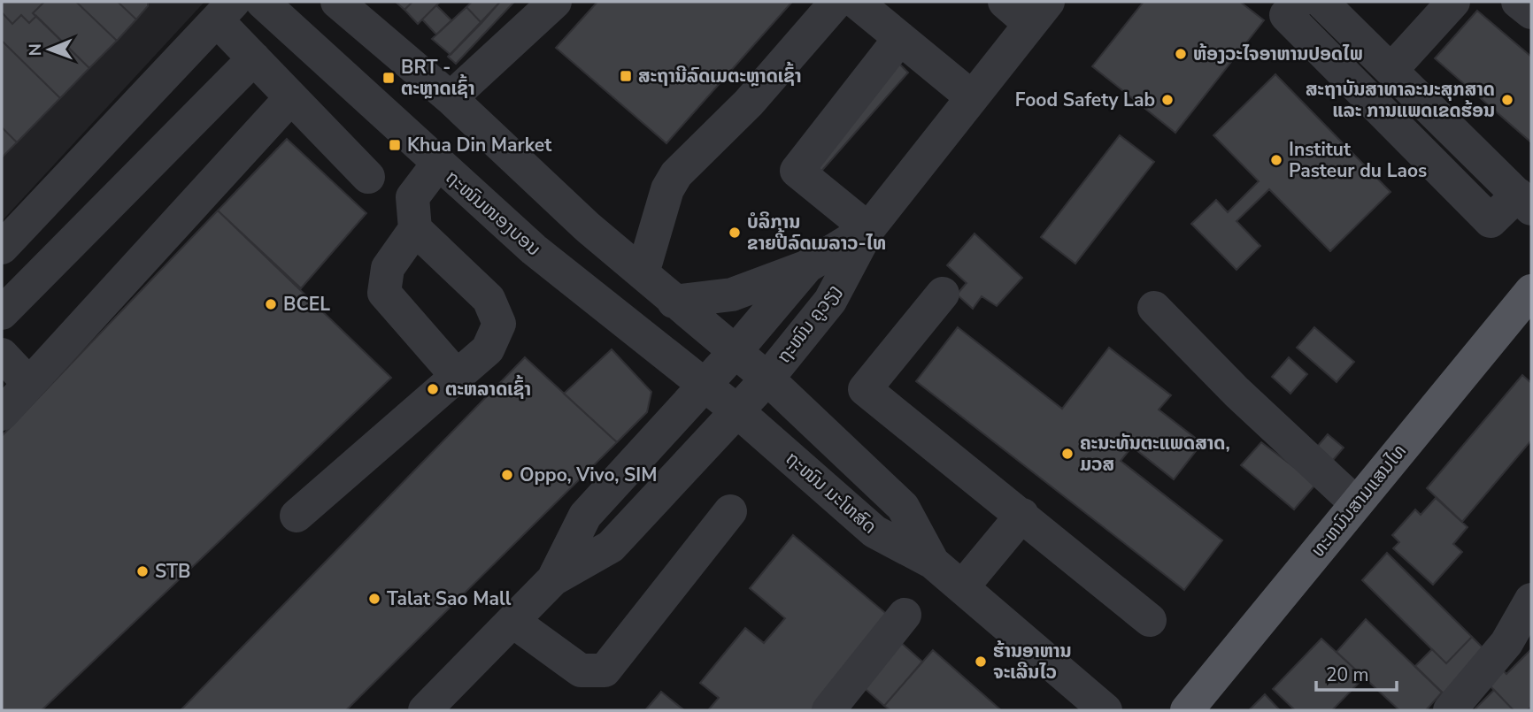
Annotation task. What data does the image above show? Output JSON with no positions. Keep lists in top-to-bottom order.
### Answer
{
  "streets": {
    "main road": ["ທະຫນົນສາມແສນໄທ"],
    "street": ["ຖະໜົນໜອງບອນ", "ຖະໜົນ ຄູວຽງ", "ຖະໜົນ ມະໂຫສົດ"]
  },
  "crossings": [
    ["ຖະໜົນໜອງບອນ", "ຖະໜົນ ຄູວຽງ"],
    ["ຖະໜົນໜອງບອນ", "ຖະໜົນ ມະໂຫສົດ"],
    ["ຖະໜົນ ຄູວຽງ", "ຖະໜົນ ມະໂຫສົດ"]
  ],
  "places": {
    "other": [
      "ຫ້ອງວະໄຈອາຫານປອດໄພ",
      "Food Safety Lab",
      "ສະຖາບັນສາທາລະນະສຸກສາດ ແລະ ການແພດເຂດຮ້ອນ",
      "Institut Pasteur du Laos",
      "ບໍລິການ ຂາຍປີ້ລົດເມລາວ-ໄທ",
      "BCEL",
      "ຕະຫລາດເຊົ້າ",
      "ຄະນະທັນຕະແພດສາດ, ມວສ",
      "Oppo, Vivo, SIM",
      "STB",
      "Talat Sao Mall",
      "ຮ້ານອາຫານ ຈະເລີນໄວ"
    ],
    "transit": ["ສະຖານີລົດເມຕະຫຼາດເຊົ້າ", "BRT - ຕະຫຼາດເຊົ້າ", "Khua Din Market"]
  },
  "scale_bar": "20 m",
  "north": "left"
}
